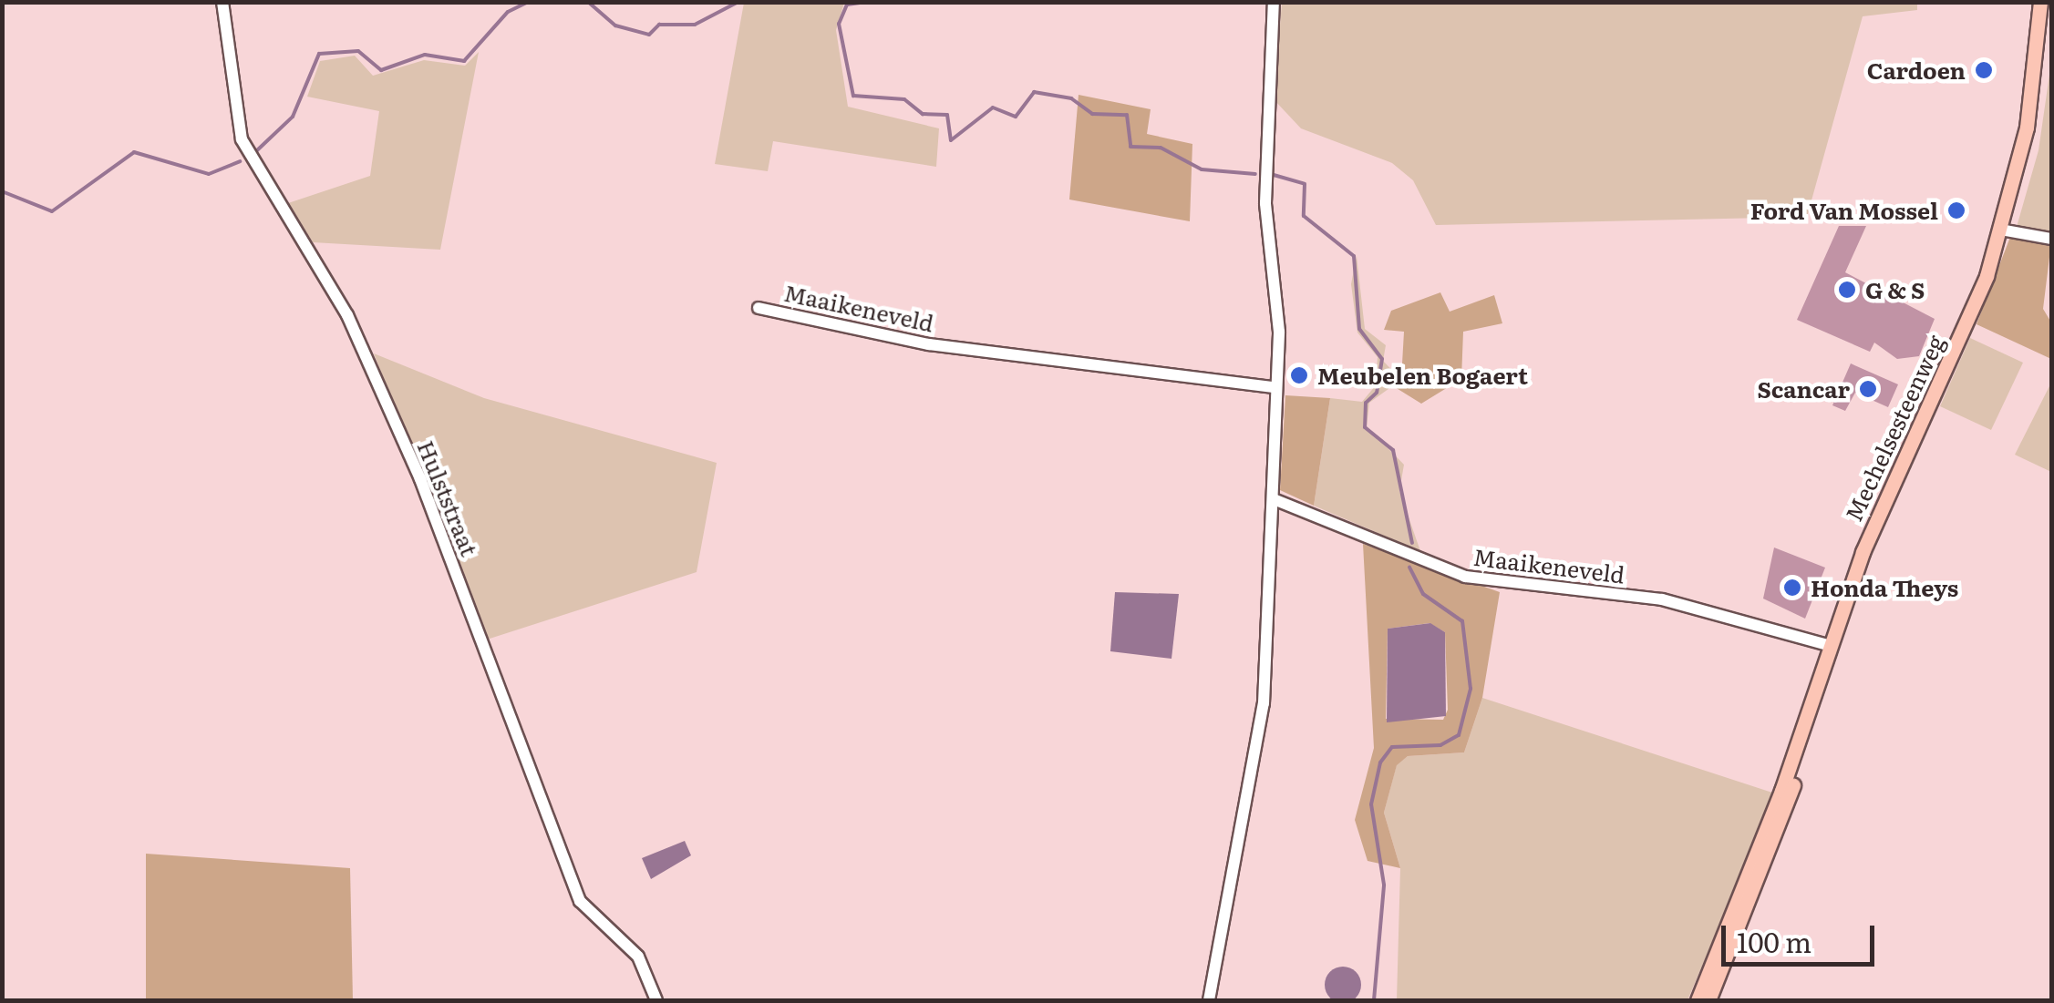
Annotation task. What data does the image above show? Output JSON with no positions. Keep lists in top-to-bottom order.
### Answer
{
  "streets": {
    "main road": ["Mechelsesteenweg"],
    "street": ["Maaikeneveld", "Hulststraat"]
  },
  "crossings": [
    ["Maaikeneveld", "Mechelsesteenweg"]
  ],
  "places": [
    "Cardoen",
    "Ford Van Mossel",
    "G & S",
    "Meubelen Bogaert",
    "Scancar",
    "Honda Theys"
  ],
  "scale_bar": "100 m"
}
